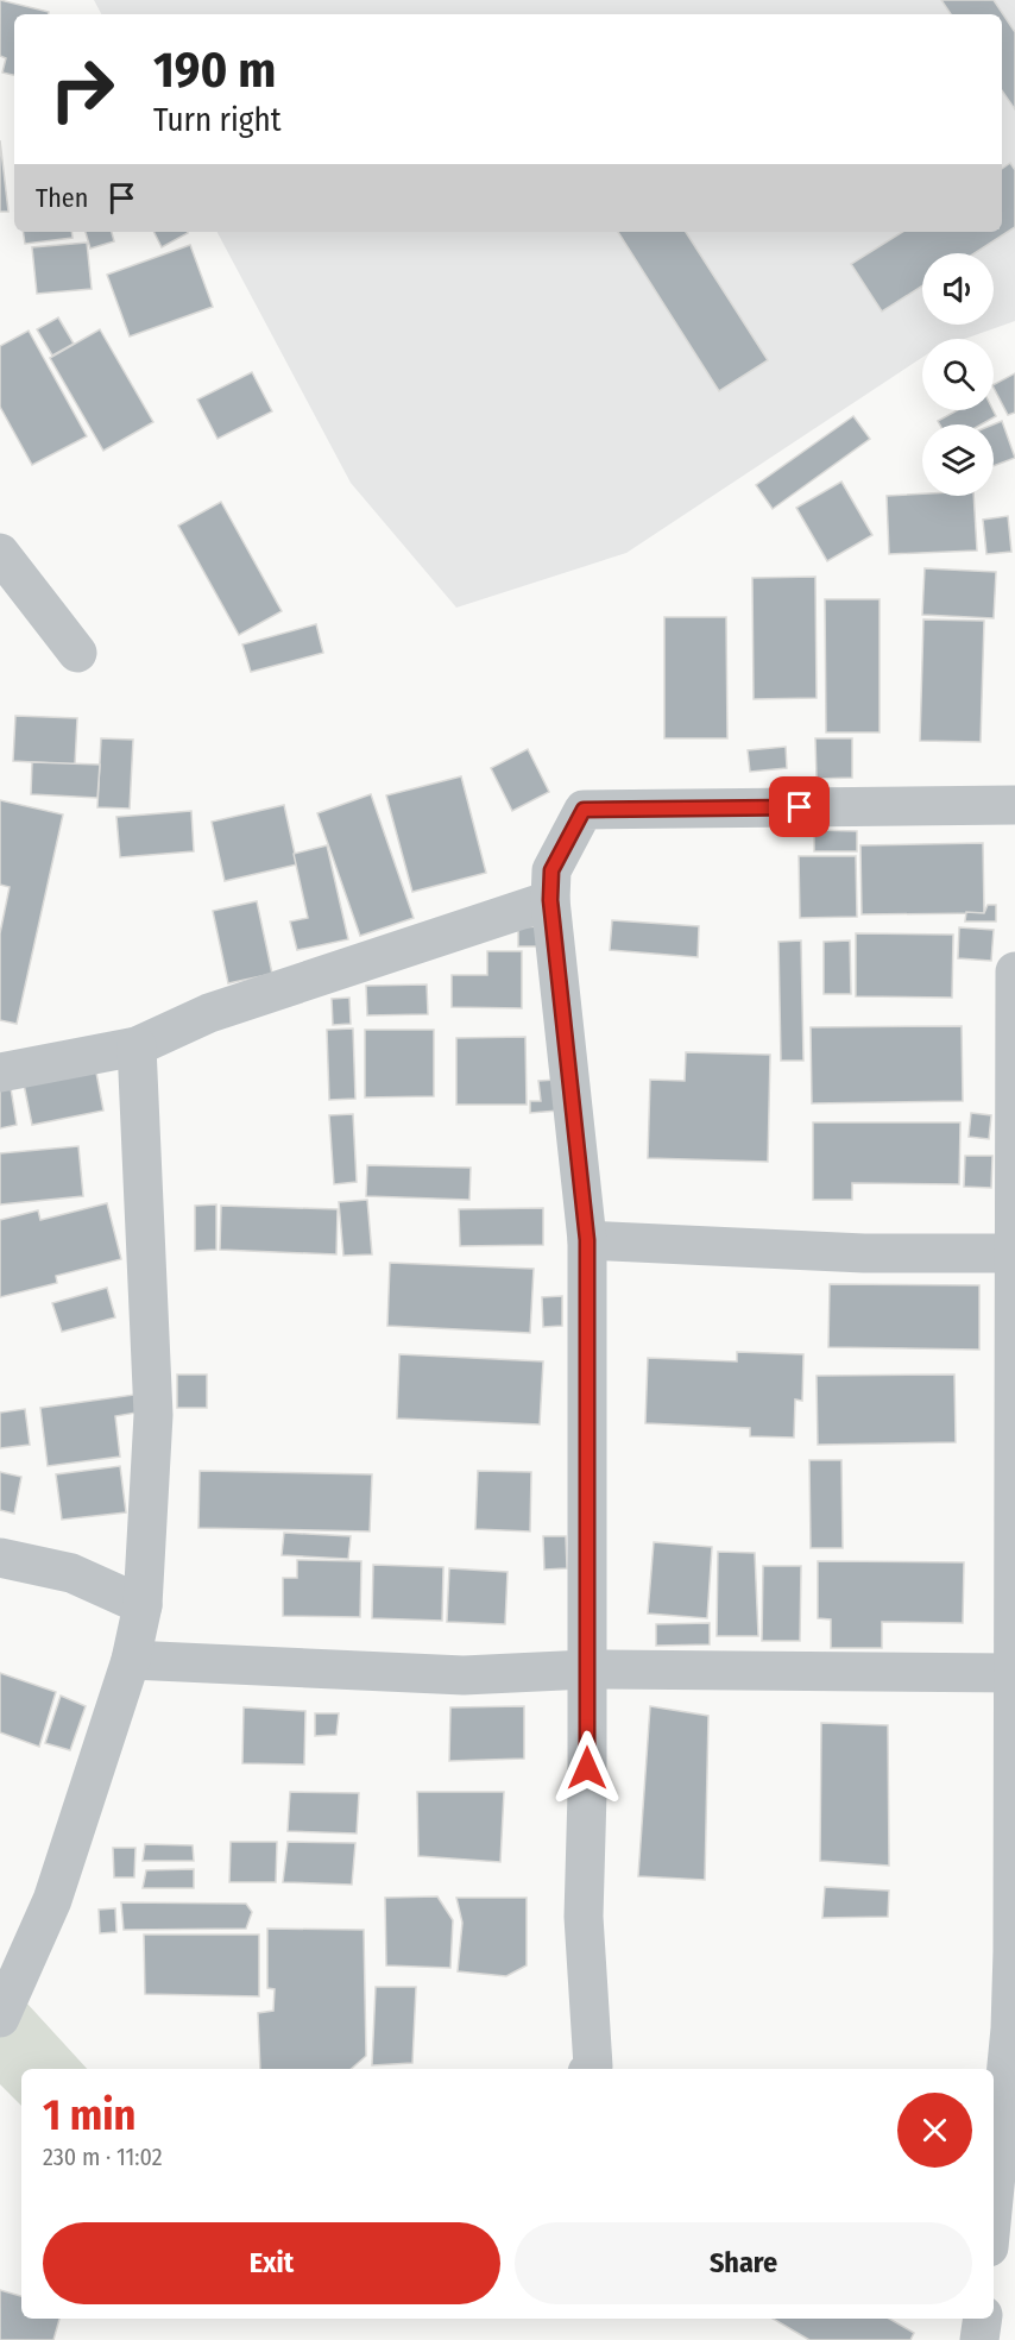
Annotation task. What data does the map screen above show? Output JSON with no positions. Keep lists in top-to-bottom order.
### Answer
{
  "page": {
    "turn": ["190 m", "Turn right"],
    "then": "Then",
    "heading": ["1 min", "230 m · 11:02"],
    "buttons": ["Exit", "Share"]
  }
}
